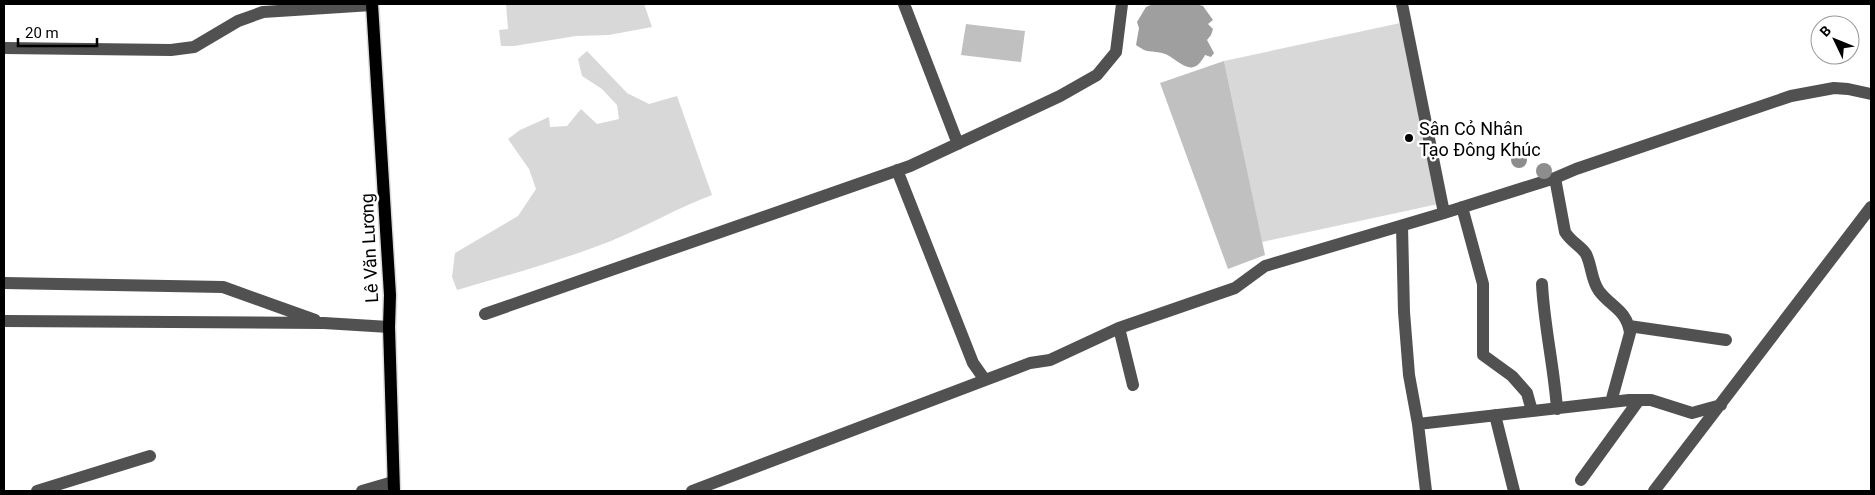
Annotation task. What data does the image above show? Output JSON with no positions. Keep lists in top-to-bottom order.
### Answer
{
  "streets": {
    "main road": ["Lê Văn Lương"]
  },
  "places": ["Sân Cỏ Nhân Tạo Đông Khúc"],
  "scale_bar": "20 m",
  "north": "top left"
}
